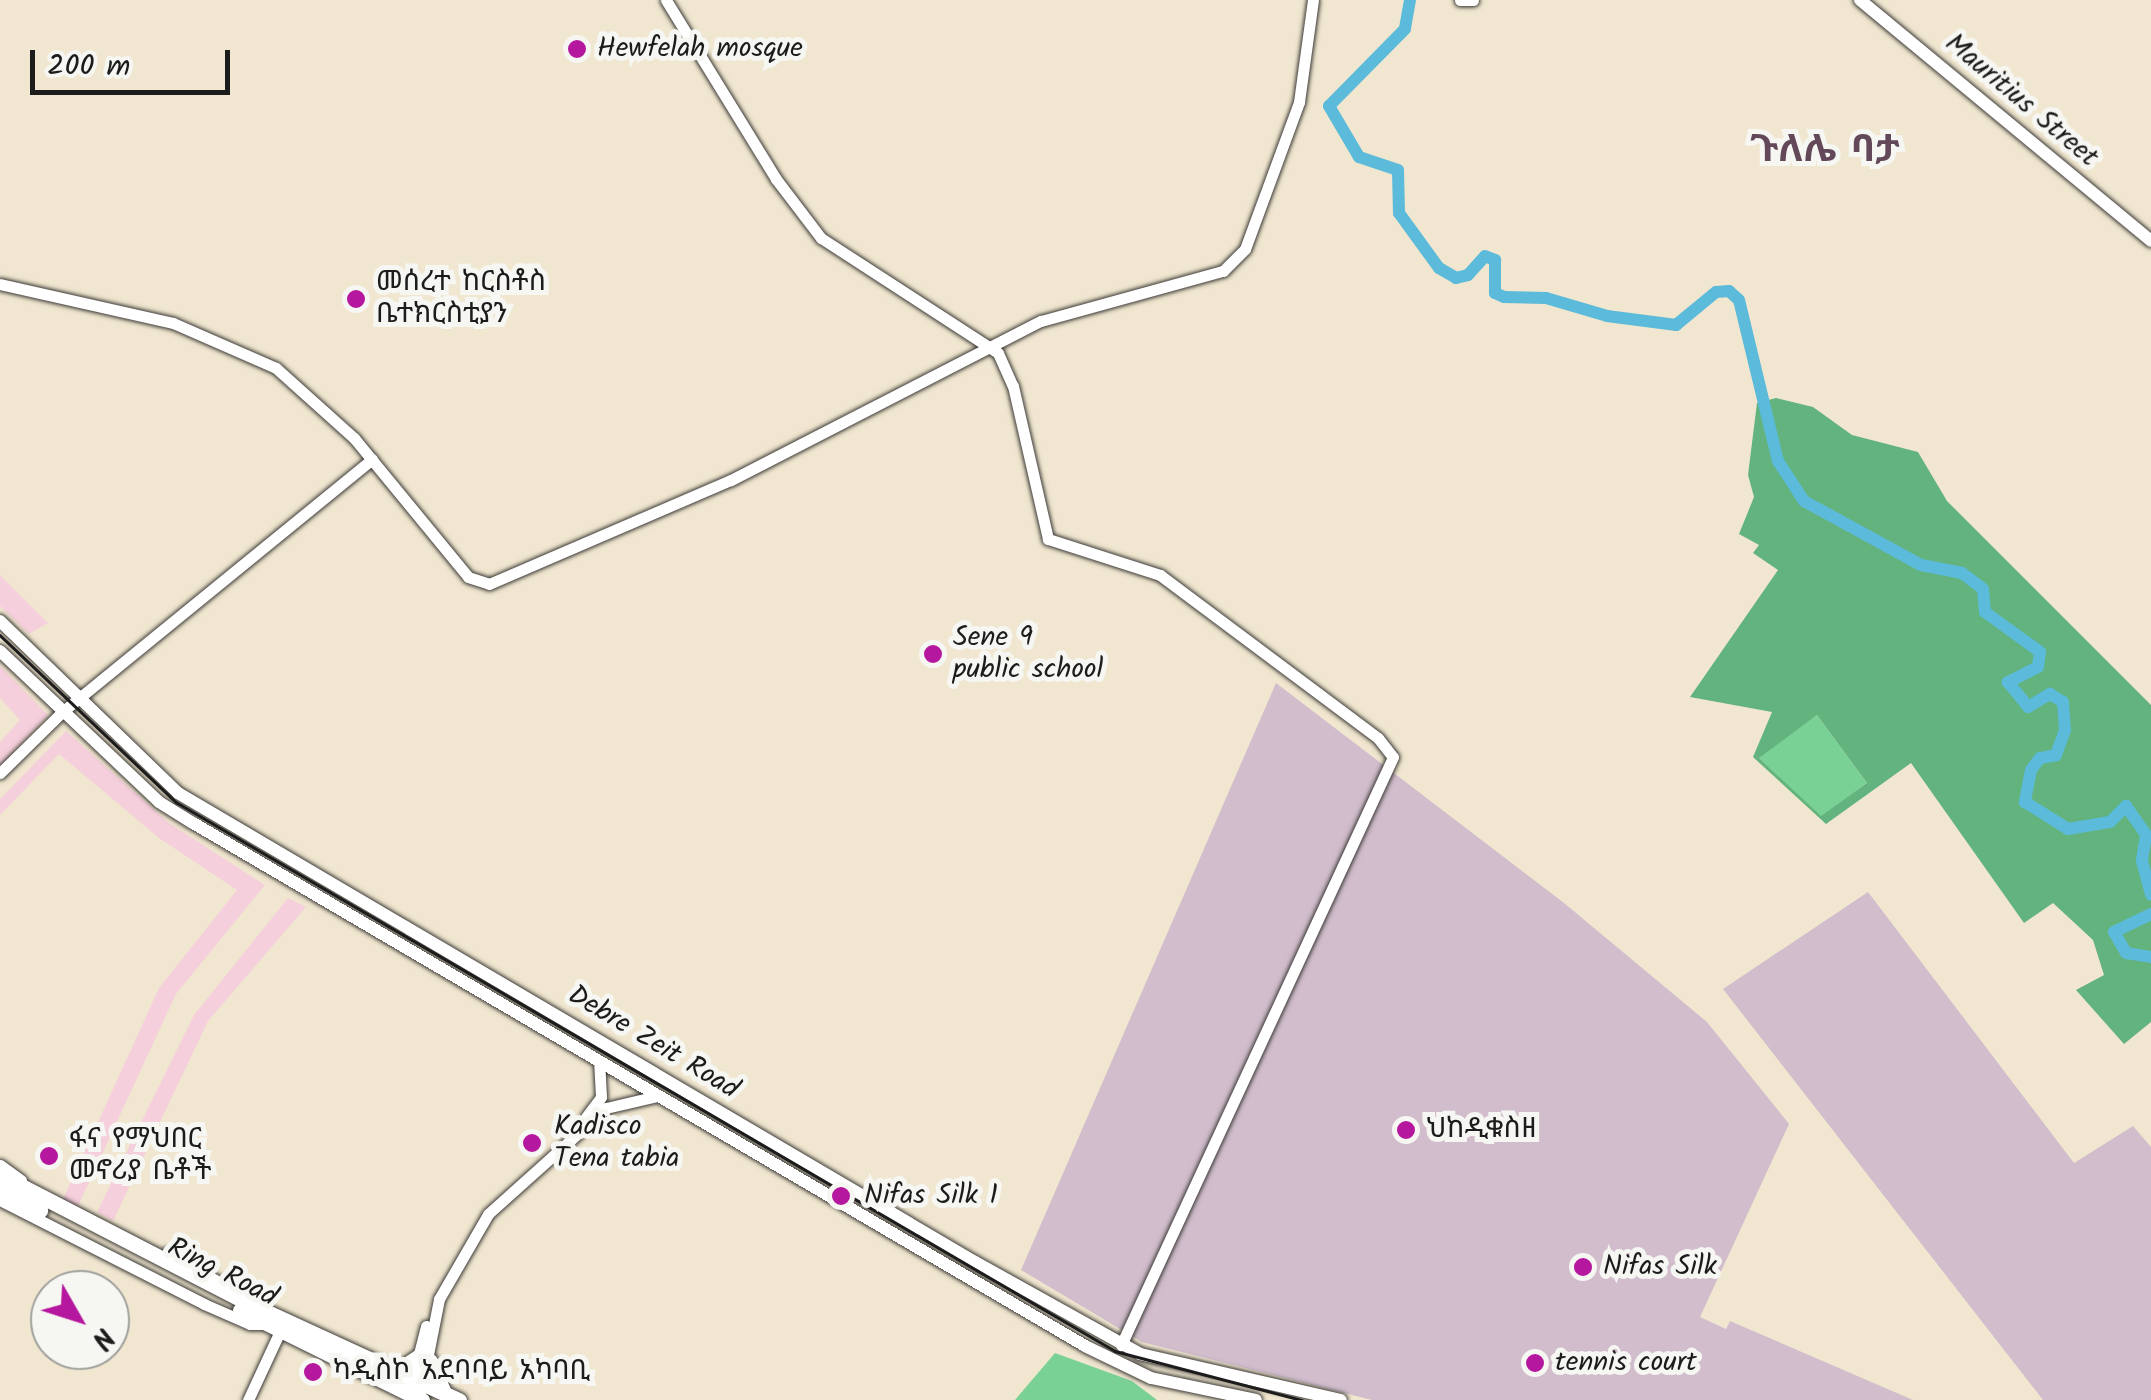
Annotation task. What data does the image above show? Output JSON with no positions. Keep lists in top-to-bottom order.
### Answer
{
  "streets": {
    "highway": ["Ring Road"],
    "main road": ["Mauritius Street", "Debre Zeit Road"]
  },
  "districts": ["ጉለሌ ባታ"],
  "places": [
    "Hewfelah mosque",
    "መሰረተ ከርስቶስ ቤተክርስቲያን",
    "Sene 9 public school",
    "ህከዲቁስዘ",
    "Kadisco Tena tabia",
    "ፋና የማህበር መኖሪያ ቤቶች",
    "Nifas Silk 1",
    "Nifas Silk",
    "tennis court",
    "ካዲስኮ አደባባይ አካባቢ"
  ],
  "scale_bar": "200 m",
  "north": "bottom right"
}
